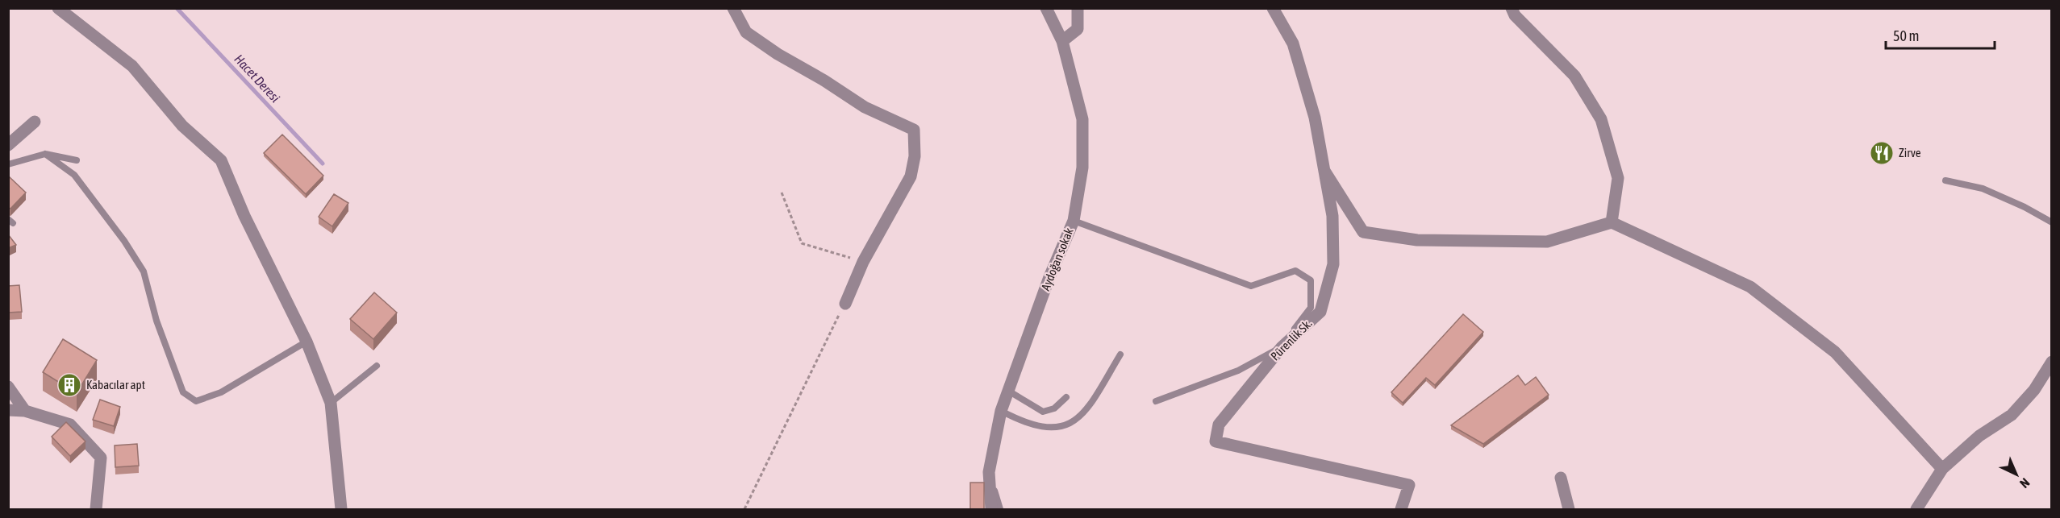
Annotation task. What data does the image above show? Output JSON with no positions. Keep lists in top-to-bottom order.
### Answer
{
  "streets": {
    "street": ["Aydoğan sokak", "Pürenlik Sk."]
  },
  "water": ["Hacet Deresi"],
  "places": {
    "restaurant": ["Zirve"],
    "building": ["Kabacılar apt"]
  },
  "scale_bar": "50 m",
  "north": "bottom right"
}
